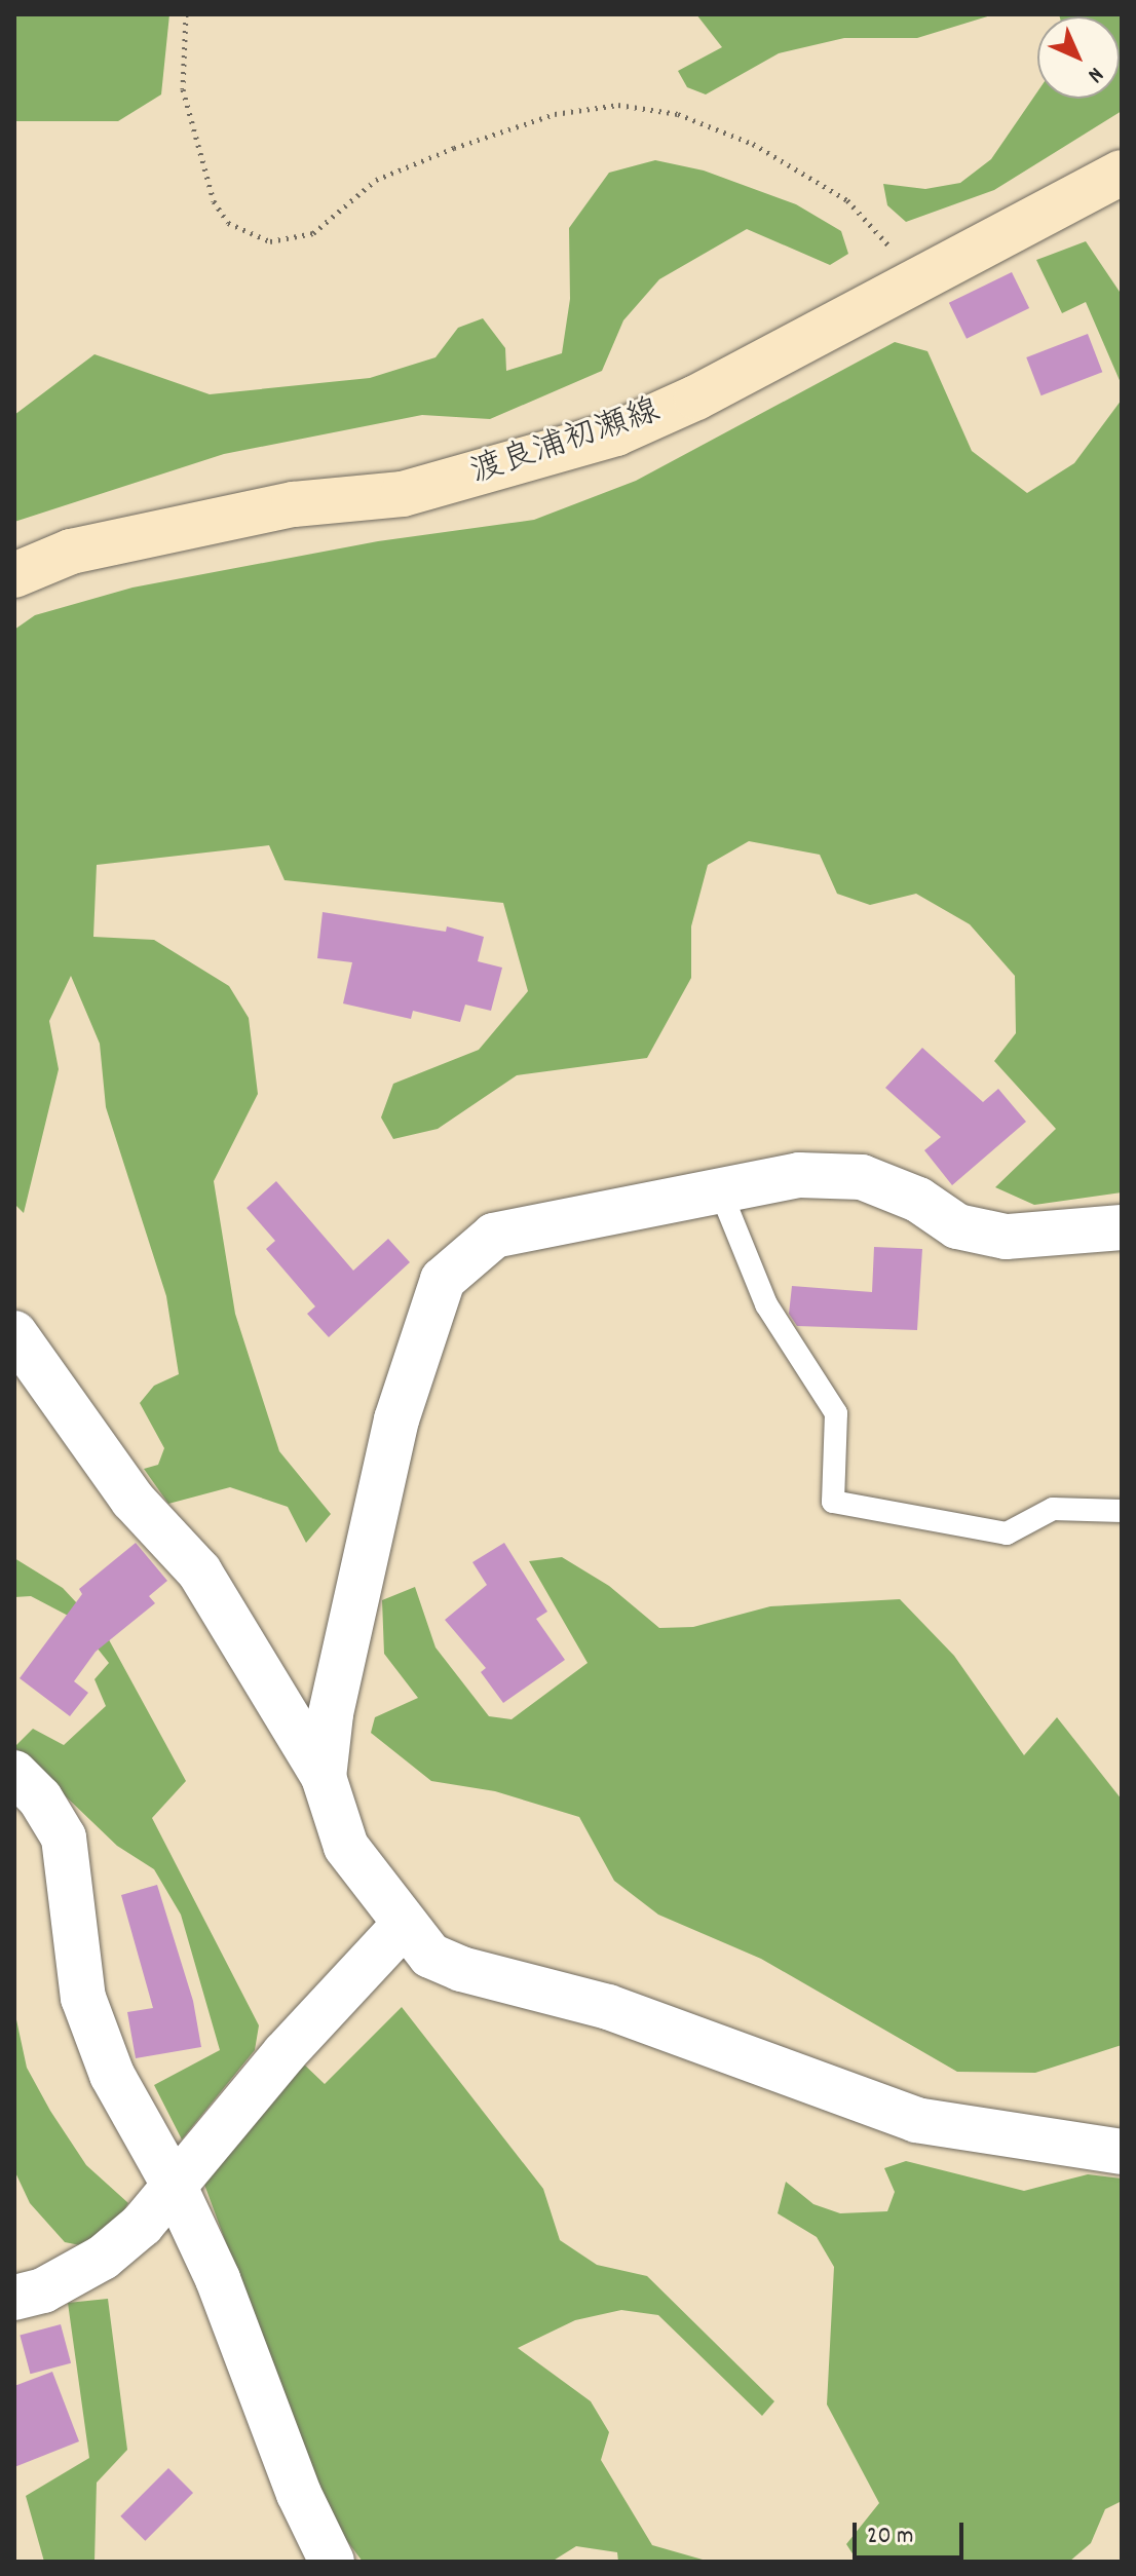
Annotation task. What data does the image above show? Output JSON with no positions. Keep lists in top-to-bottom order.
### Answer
{
  "streets": {
    "main road": ["渡良浦初瀬線"]
  },
  "scale_bar": "20 m",
  "north": "bottom right"
}
